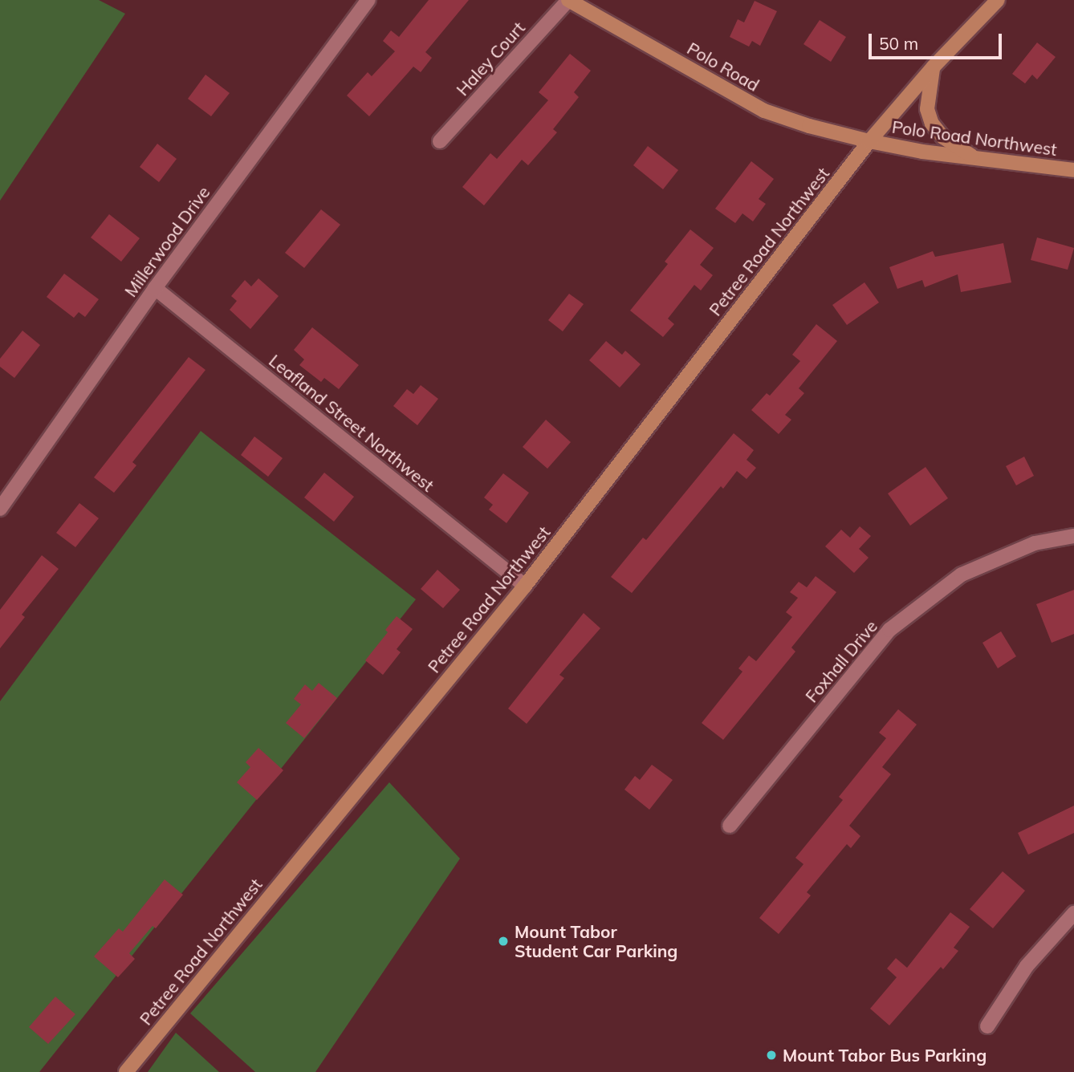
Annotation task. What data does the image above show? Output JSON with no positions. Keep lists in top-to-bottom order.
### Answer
{
  "streets": {
    "street": [
      "Haley Court",
      "Polo Road",
      "Polo Road Northwest",
      "Millerwood Drive",
      "Petree Road Northwest",
      "Leafland Street Northwest",
      "Foxhall Drive"
    ]
  },
  "crossings": [
    ["Haley Court", "Polo Road"],
    ["Polo Road", "Polo Road Northwest"],
    ["Polo Road", "Petree Road Northwest"],
    ["Polo Road Northwest", "Petree Road Northwest"],
    ["Millerwood Drive", "Leafland Street Northwest"],
    ["Petree Road Northwest", "Leafland Street Northwest"]
  ],
  "places": ["Mount Tabor Student Car Parking", "Mount Tabor Bus Parking"],
  "scale_bar": "50 m"
}
